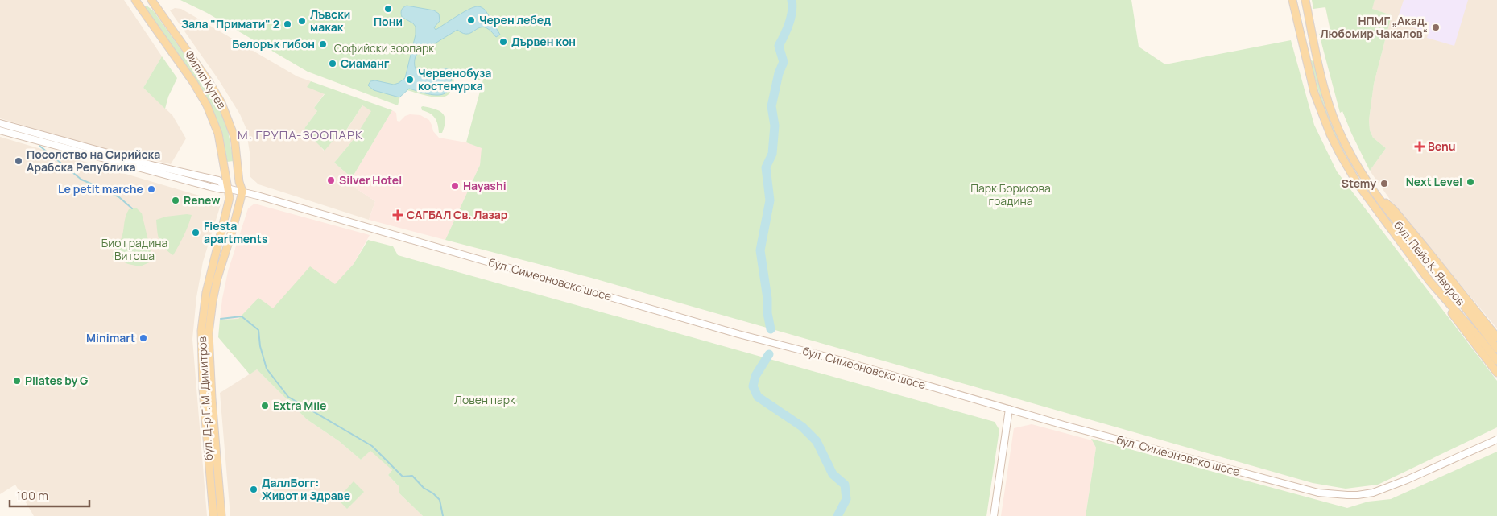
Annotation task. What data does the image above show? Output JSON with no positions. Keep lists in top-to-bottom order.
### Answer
{
  "streets": {
    "main road": [
      "Филип Кутев",
      "бул. Пейо К. Яворов",
      "бул. Симеоновско шосе",
      "бул. Д-р Г. М. Димитров"
    ]
  },
  "crossings": [
    ["Филип Кутев", "бул. Симеоновско шосе"],
    ["Филип Кутев", "бул. Д-р Г. М. Димитров"],
    ["бул. Симеоновско шосе", "бул. Д-р Г. М. Димитров"]
  ],
  "districts": ["М. ГРУПА-ЗООПАРК"],
  "parks": [
    "Софийски зоопарк",
    "Парк Борисова градина",
    "Био градина Витоша",
    "Ловен парк"
  ],
  "places": {
    "other": [
      "Пони",
      "Черен лебед",
      "Лъвски макак",
      "Зала \"Примати\" 2",
      "НПМГ „Акад. Любомир Чакалов“",
      "Дървен кон",
      "Белорък гибон",
      "Сиаманг",
      "Червенобуза костенурка",
      "Посолство на Сирийска Арабска Република",
      "Silver Hotel",
      "Next Level",
      "Stemy",
      "Hayashi",
      "Le petit marche",
      "Renew",
      "Fiesta apartments",
      "Minimart",
      "Pilates by G",
      "Extra Mile",
      "ДаллБогг: Живот и Здраве"
    ],
    "health": ["Benu", "САГБАЛ Св. Лазар"]
  },
  "scale_bar": "100 m"
}
